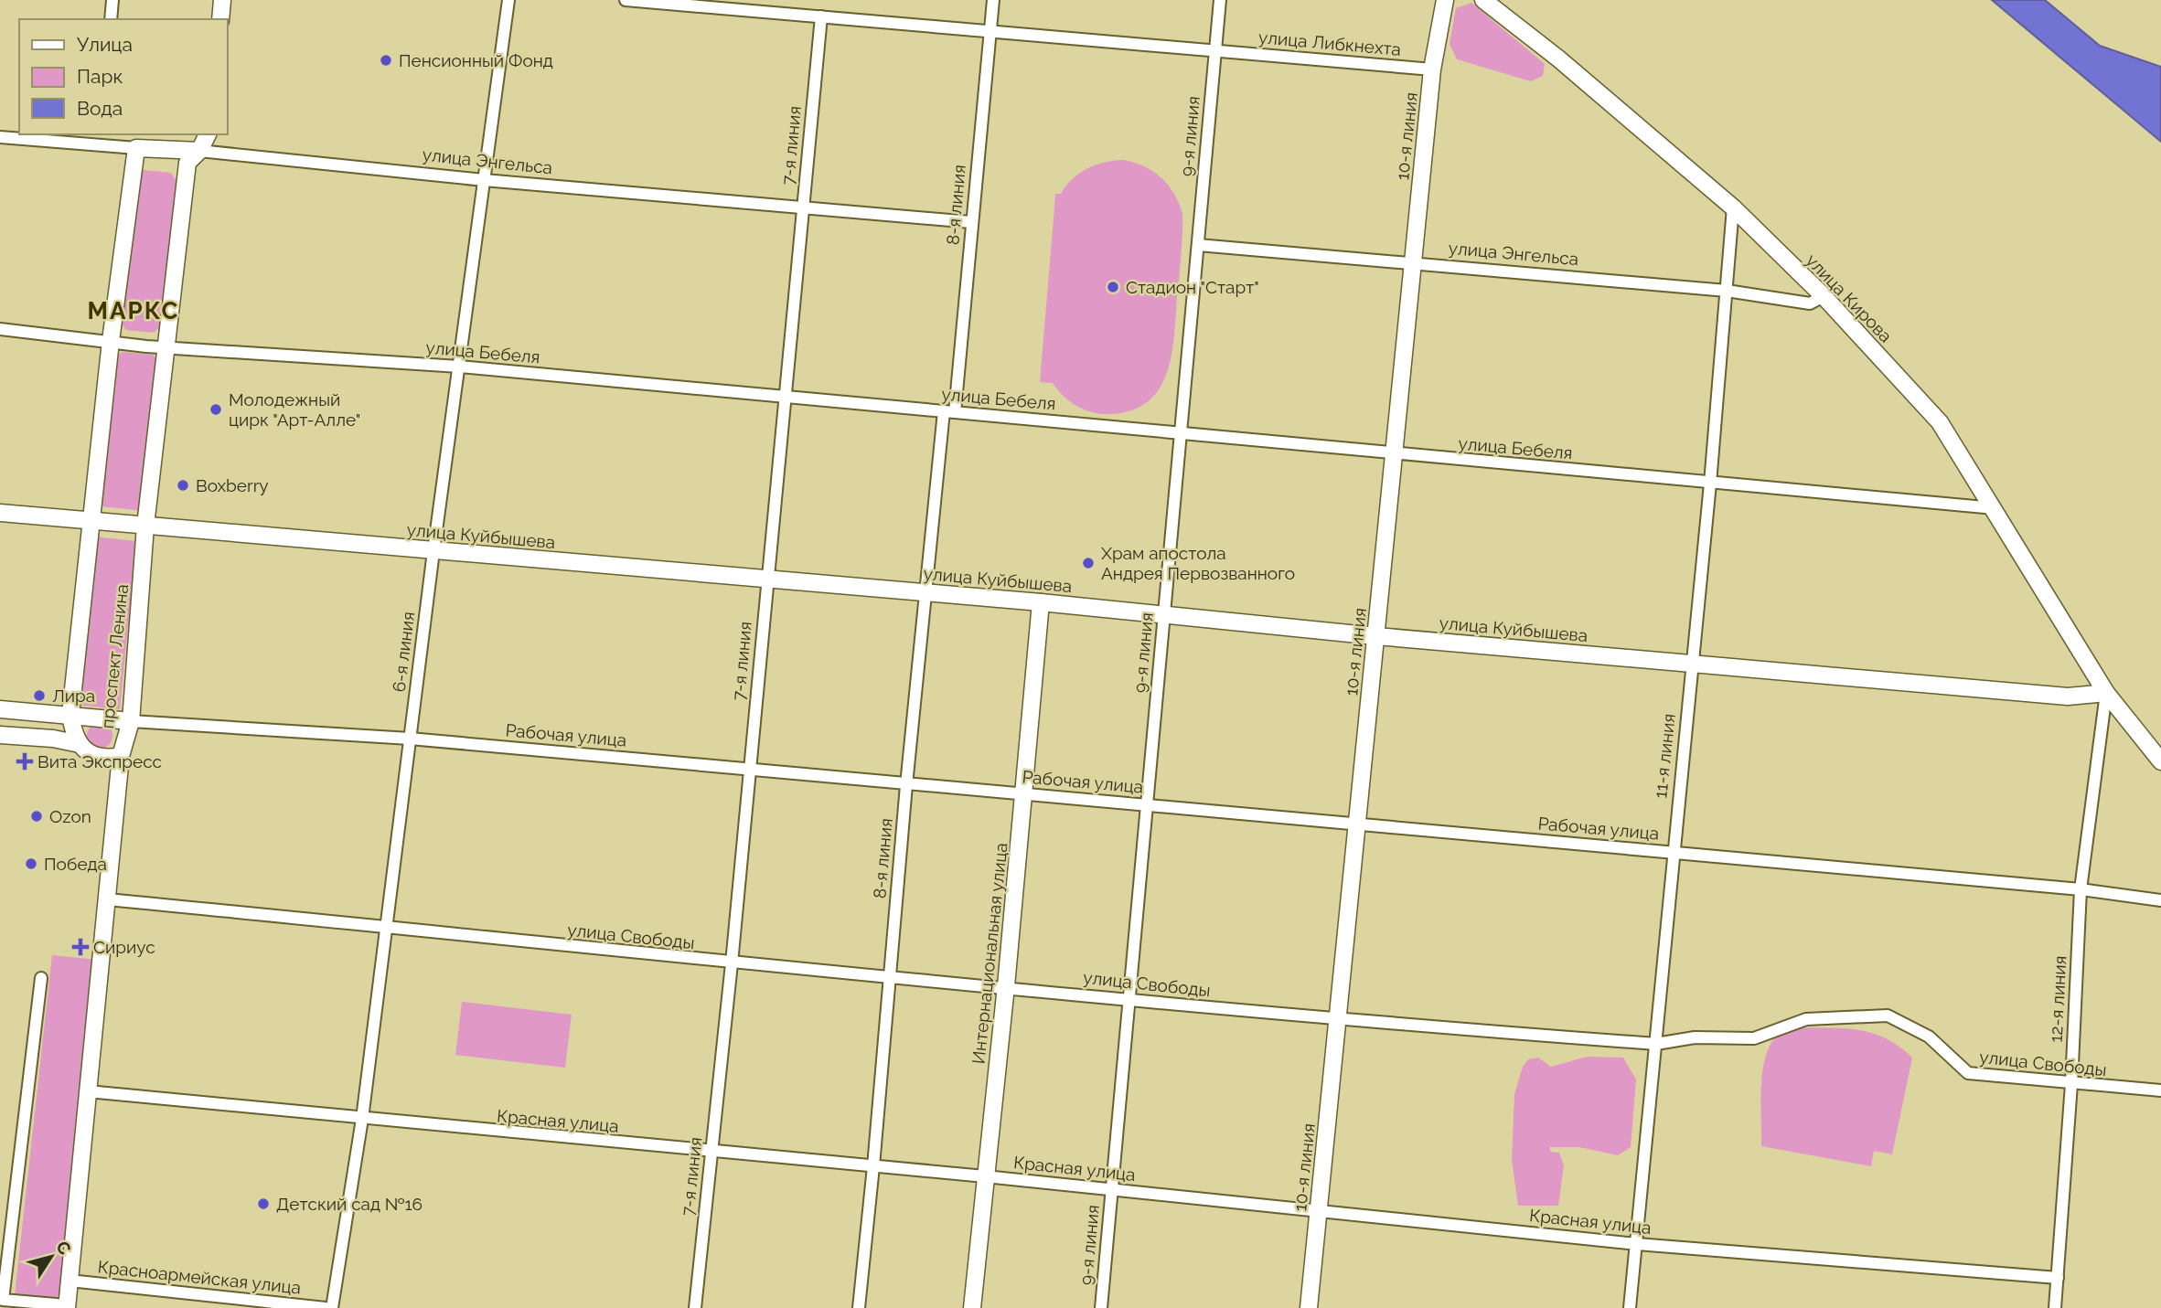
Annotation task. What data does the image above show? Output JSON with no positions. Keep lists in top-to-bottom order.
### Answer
{
  "streets": {
    "street": [
      "улица Либкнехта",
      "9-я линия",
      "10-я линия",
      "7-я линия",
      "улица Энгельса",
      "8-я линия",
      "улица Кирова",
      "улица Бебеля",
      "улица Куйбышева",
      "6-я линия",
      "проспект Ленина",
      "Рабочая улица",
      "11-я линия",
      "улица Свободы",
      "Интернациональная улица",
      "12-я линия",
      "Красная улица",
      "Красноармейская улица"
    ]
  },
  "crossings": [
    ["улица Либкнехта", "9-я линия"],
    ["улица Либкнехта", "10-я линия"],
    ["улица Либкнехта", "8-я линия"],
    ["9-я линия", "улица Энгельса"],
    ["9-я линия", "улица Бебеля"],
    ["9-я линия", "улица Куйбышева"],
    ["9-я линия", "Рабочая улица"],
    ["9-я линия", "улица Свободы"],
    ["9-я линия", "Красная улица"],
    ["10-я линия", "улица Энгельса"],
    ["10-я линия", "улица Бебеля"],
    ["10-я линия", "улица Куйбышева"],
    ["10-я линия", "Рабочая улица"],
    ["10-я линия", "улица Свободы"],
    ["10-я линия", "Красная улица"],
    ["7-я линия", "улица Энгельса"],
    ["7-я линия", "улица Бебеля"],
    ["7-я линия", "улица Куйбышева"],
    ["7-я линия", "Рабочая улица"],
    ["7-я линия", "улица Свободы"],
    ["7-я линия", "Красная улица"],
    ["улица Энгельса", "8-я линия"],
    ["улица Энгельса", "улица Кирова"],
    ["улица Энгельса", "6-я линия"],
    ["улица Энгельса", "проспект Ленина"],
    ["улица Энгельса", "11-я линия"],
    ["8-я линия", "улица Бебеля"],
    ["8-я линия", "улица Куйбышева"],
    ["8-я линия", "Рабочая улица"],
    ["8-я линия", "улица Свободы"],
    ["8-я линия", "Красная улица"],
    ["улица Кирова", "улица Бебеля"],
    ["улица Кирова", "улица Куйбышева"],
    ["улица Кирова", "11-я линия"],
    ["улица Кирова", "12-я линия"],
    ["улица Бебеля", "6-я линия"],
    ["улица Бебеля", "проспект Ленина"],
    ["улица Бебеля", "11-я линия"],
    ["улица Куйбышева", "6-я линия"],
    ["улица Куйбышева", "проспект Ленина"],
    ["улица Куйбышева", "11-я линия"],
    ["улица Куйбышева", "Интернациональная улица"],
    ["улица Куйбышева", "12-я линия"],
    ["6-я линия", "Рабочая улица"],
    ["6-я линия", "улица Свободы"],
    ["6-я линия", "Красная улица"],
    ["проспект Ленина", "Рабочая улица"],
    ["проспект Ленина", "улица Свободы"],
    ["проспект Ленина", "Красная улица"],
    ["проспект Ленина", "Красноармейская улица"],
    ["Рабочая улица", "11-я линия"],
    ["Рабочая улица", "Интернациональная улица"],
    ["Рабочая улица", "12-я линия"],
    ["11-я линия", "улица Свободы"],
    ["11-я линия", "Красная улица"],
    ["улица Свободы", "Интернациональная улица"],
    ["улица Свободы", "12-я линия"],
    ["Интернациональная улица", "Красная улица"],
    ["12-я линия", "Красная улица"]
  ],
  "districts": ["МАРКС"],
  "places": {
    "other": [
      "Пенсионный Фонд",
      "Стадион \"Старт\"",
      "Молодежный цирк \"Арт-Алле\"",
      "Boxberry",
      "Храм апостола Андрея Первозванного",
      "Лира",
      "Ozon",
      "Победа",
      "Детский сад №16"
    ],
    "health": ["Вита Экспресс", "Сириус"]
  },
  "legend": ["Улица", "Парк", "Вода"],
  "north": "top right"
}
